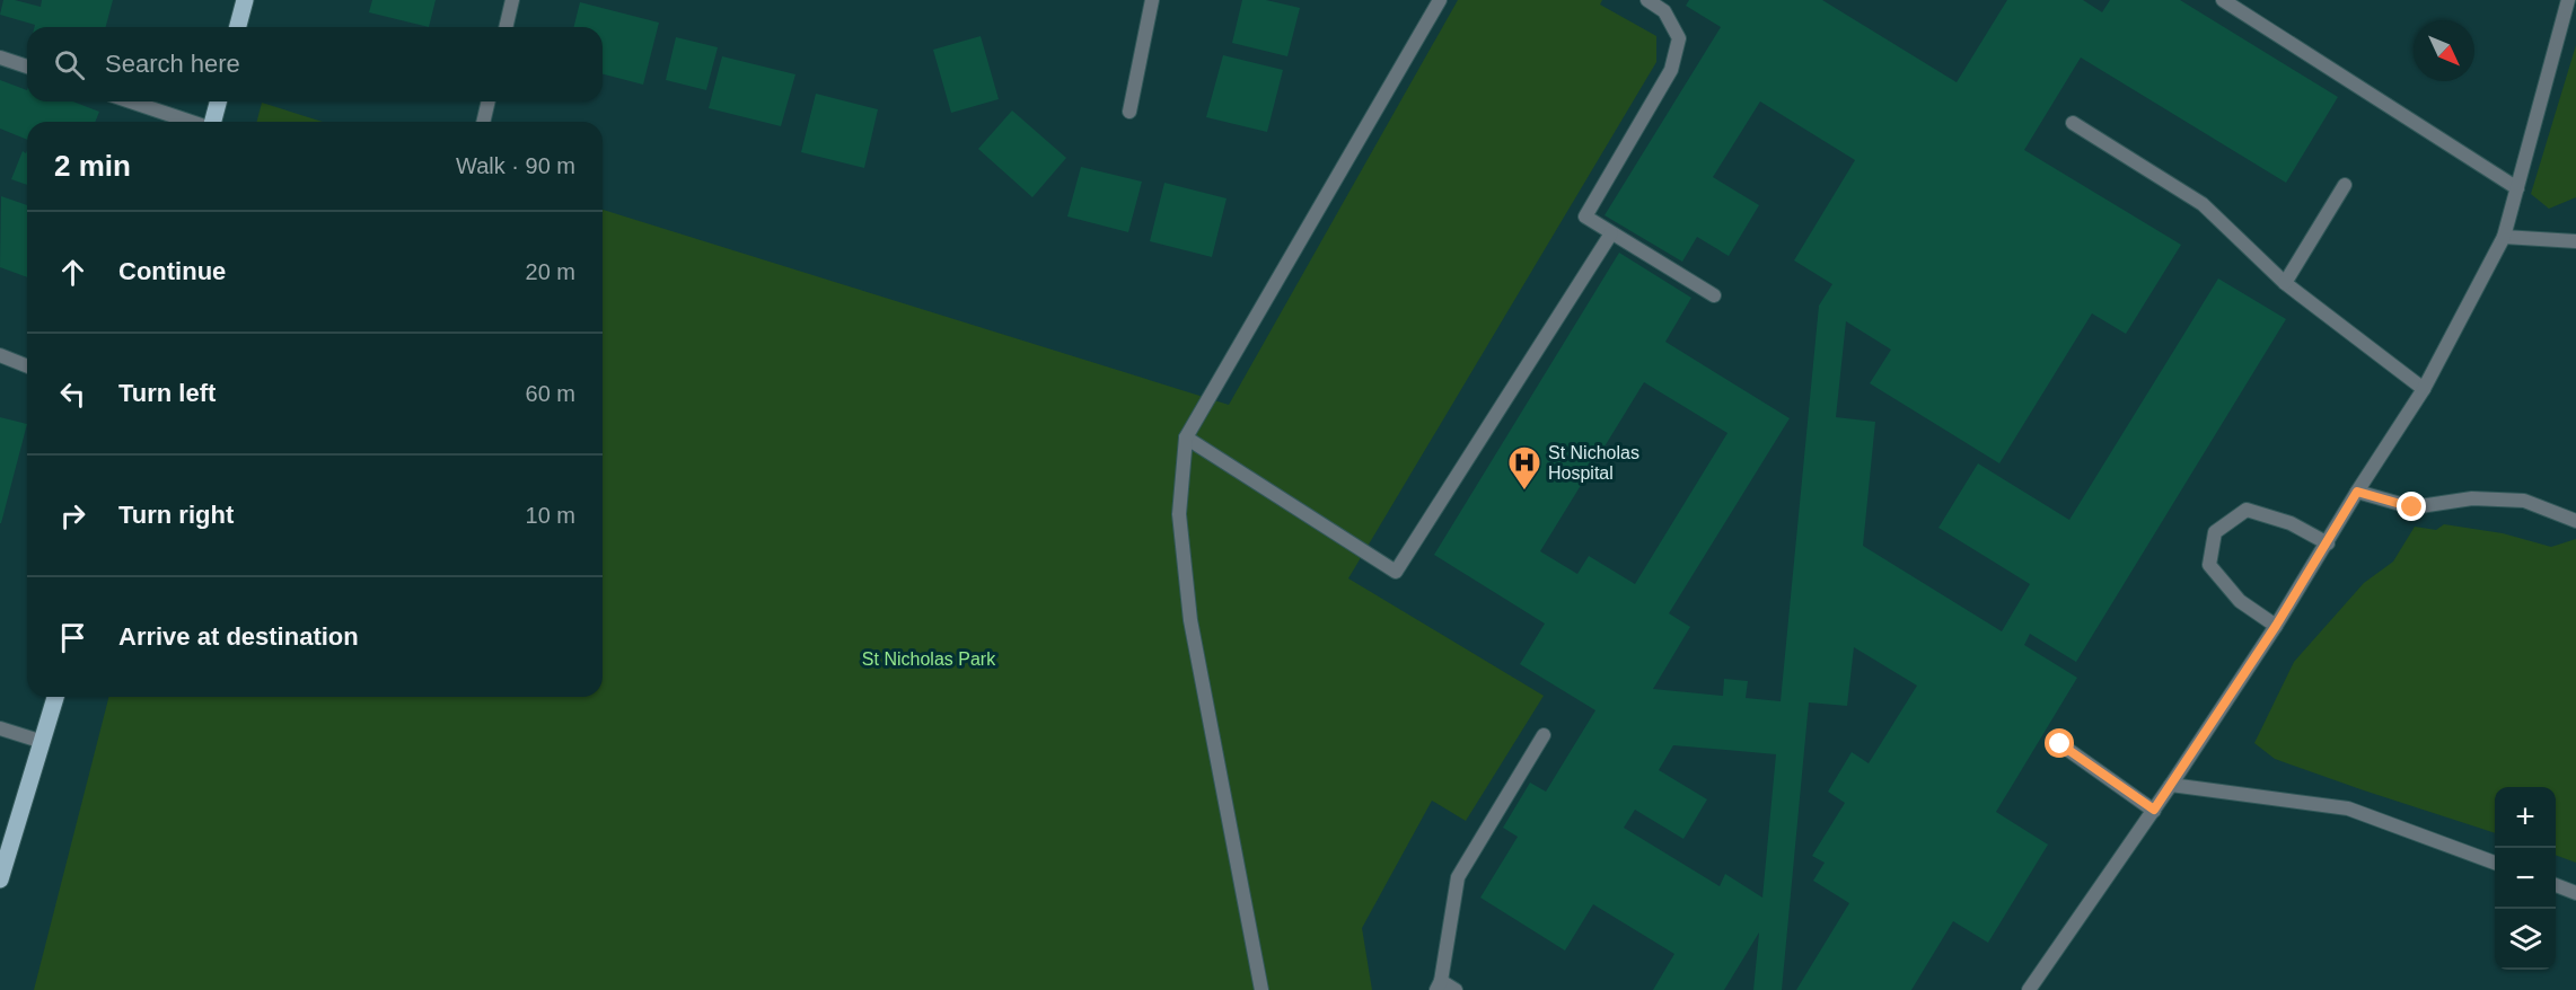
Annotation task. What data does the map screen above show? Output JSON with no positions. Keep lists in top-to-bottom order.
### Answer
{
  "parks": ["St Nicholas Park"],
  "places": {
    "hospital": ["St Nicholas Hospital"]
  },
  "north": "bottom right",
  "page": {
    "search": "Search here",
    "heading": ["2 min", "Walk · 90 m"],
    "list": [
      ["Continue", "20 m"],
      ["Turn left", "60 m"],
      ["Turn right", "10 m"],
      "Arrive at destination"
    ],
    "map_buttons": ["+", "−"]
  }
}
